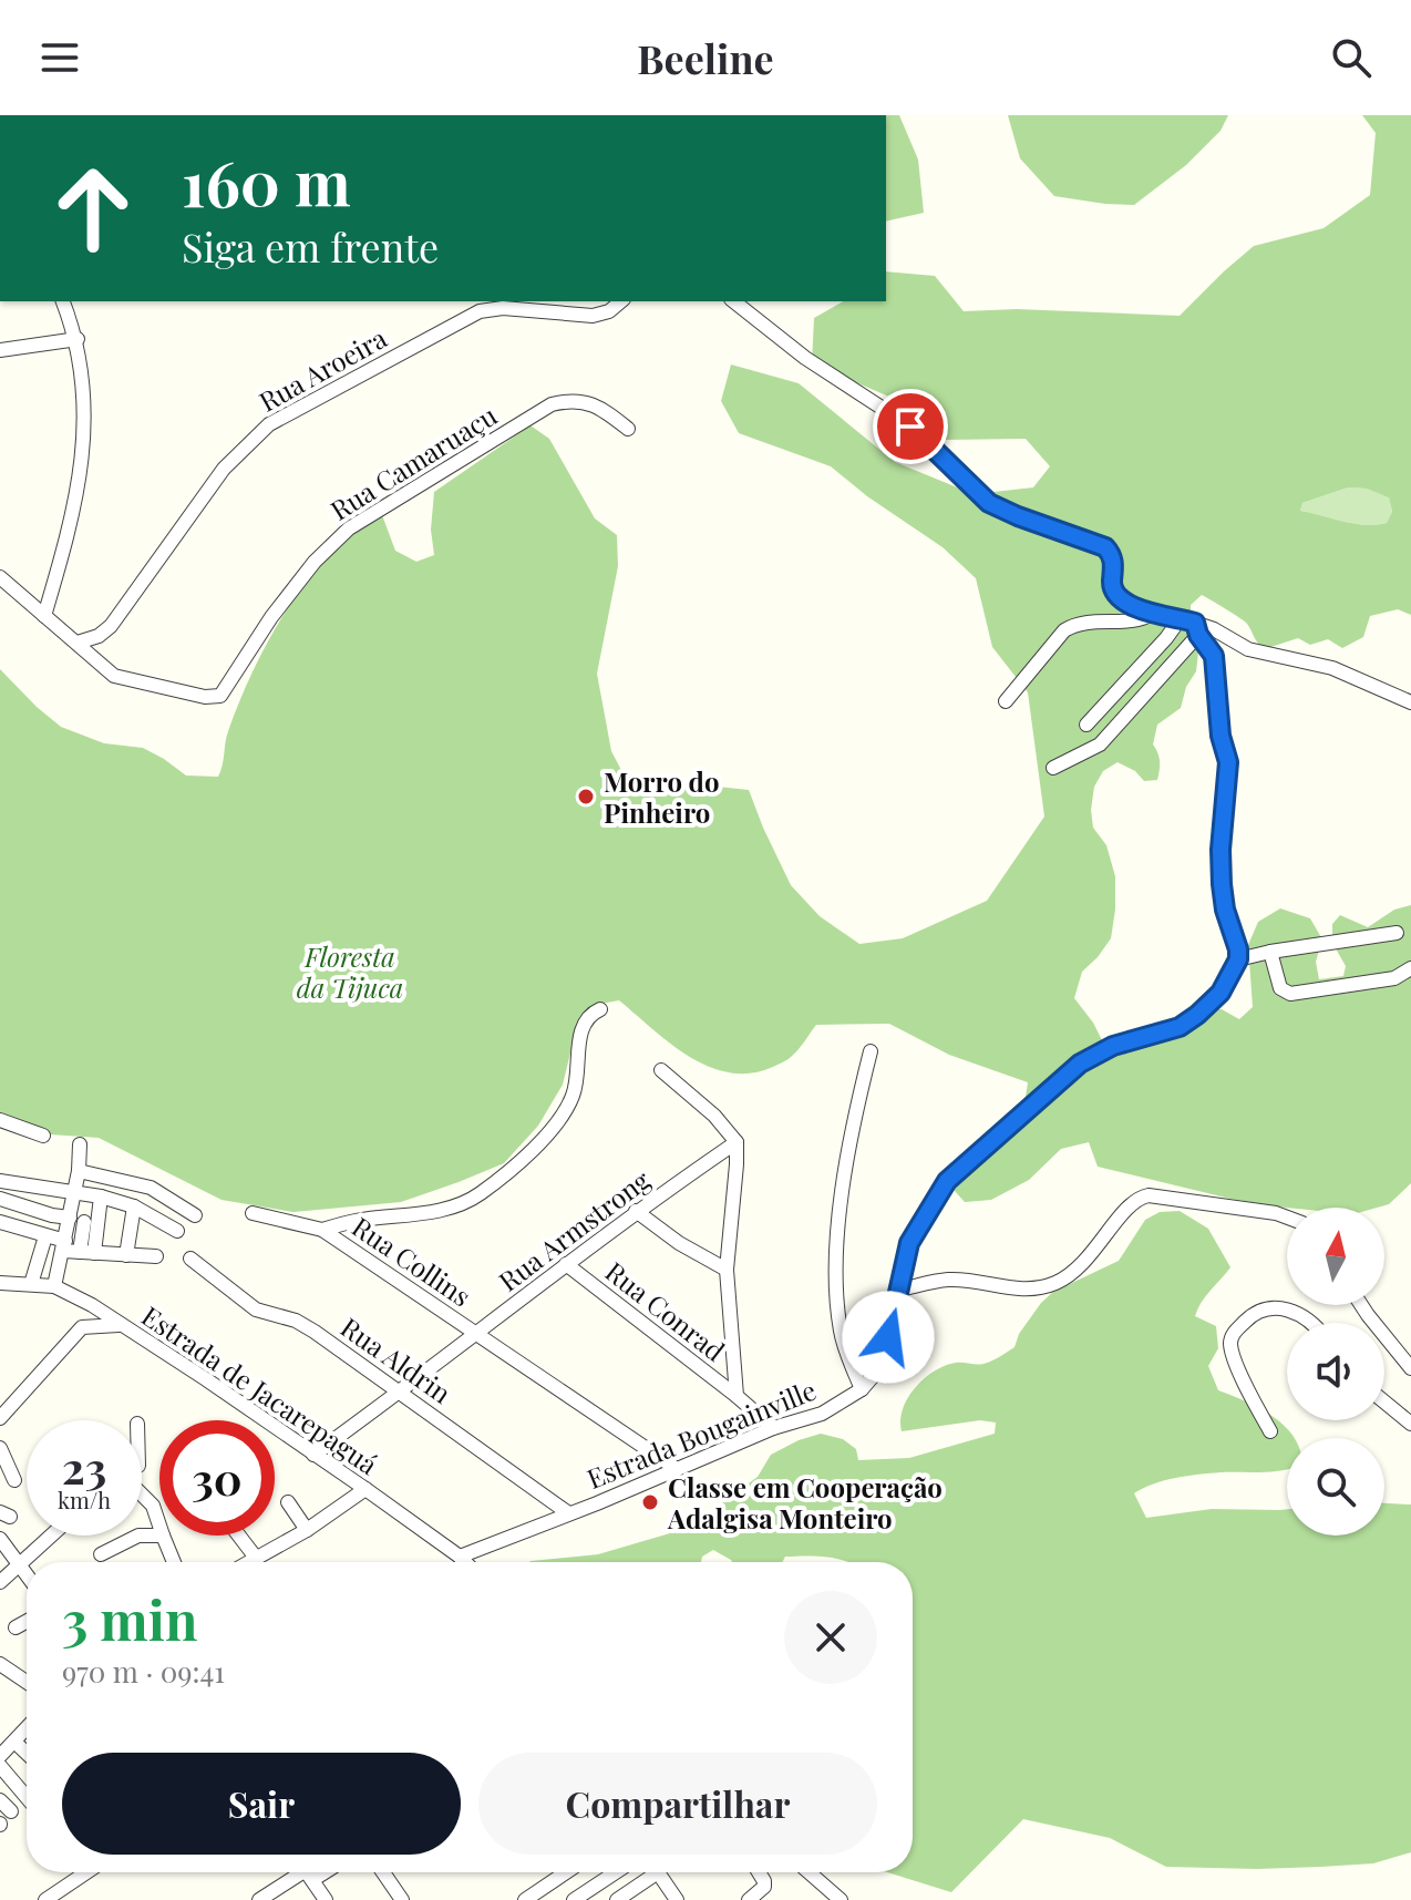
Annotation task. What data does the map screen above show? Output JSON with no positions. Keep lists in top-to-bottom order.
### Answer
{
  "streets": {
    "street": [
      "Rua Aroeira",
      "Rua Camaruaçu",
      "Rua Armstrong",
      "Rua Collins",
      "Rua Conrad",
      "Rua Aldrin",
      "Estrada de Jacarepaguá",
      "Estrada Bougainville"
    ]
  },
  "crossings": [
    ["Rua Aroeira", "Rua Camaruaçu"],
    ["Rua Armstrong", "Rua Collins"],
    ["Rua Armstrong", "Rua Conrad"],
    ["Rua Armstrong", "Rua Aldrin"],
    ["Rua Armstrong", "Estrada de Jacarepaguá"],
    ["Rua Collins", "Estrada Bougainville"],
    ["Rua Conrad", "Estrada Bougainville"],
    ["Rua Aldrin", "Estrada Bougainville"],
    ["Estrada de Jacarepaguá", "Estrada Bougainville"]
  ],
  "parks": ["Floresta da Tijuca"],
  "places": ["Morro do Pinheiro", "Classe em Cooperação Adalgisa Monteiro"],
  "north": "top",
  "page": {
    "header": "Beeline",
    "turn": ["160 m", "Siga em frente"],
    "speed": "23 km/h",
    "limit": "30",
    "heading": ["3 min", "970 m · 09:41"],
    "buttons": ["Sair", "Compartilhar"]
  }
}
